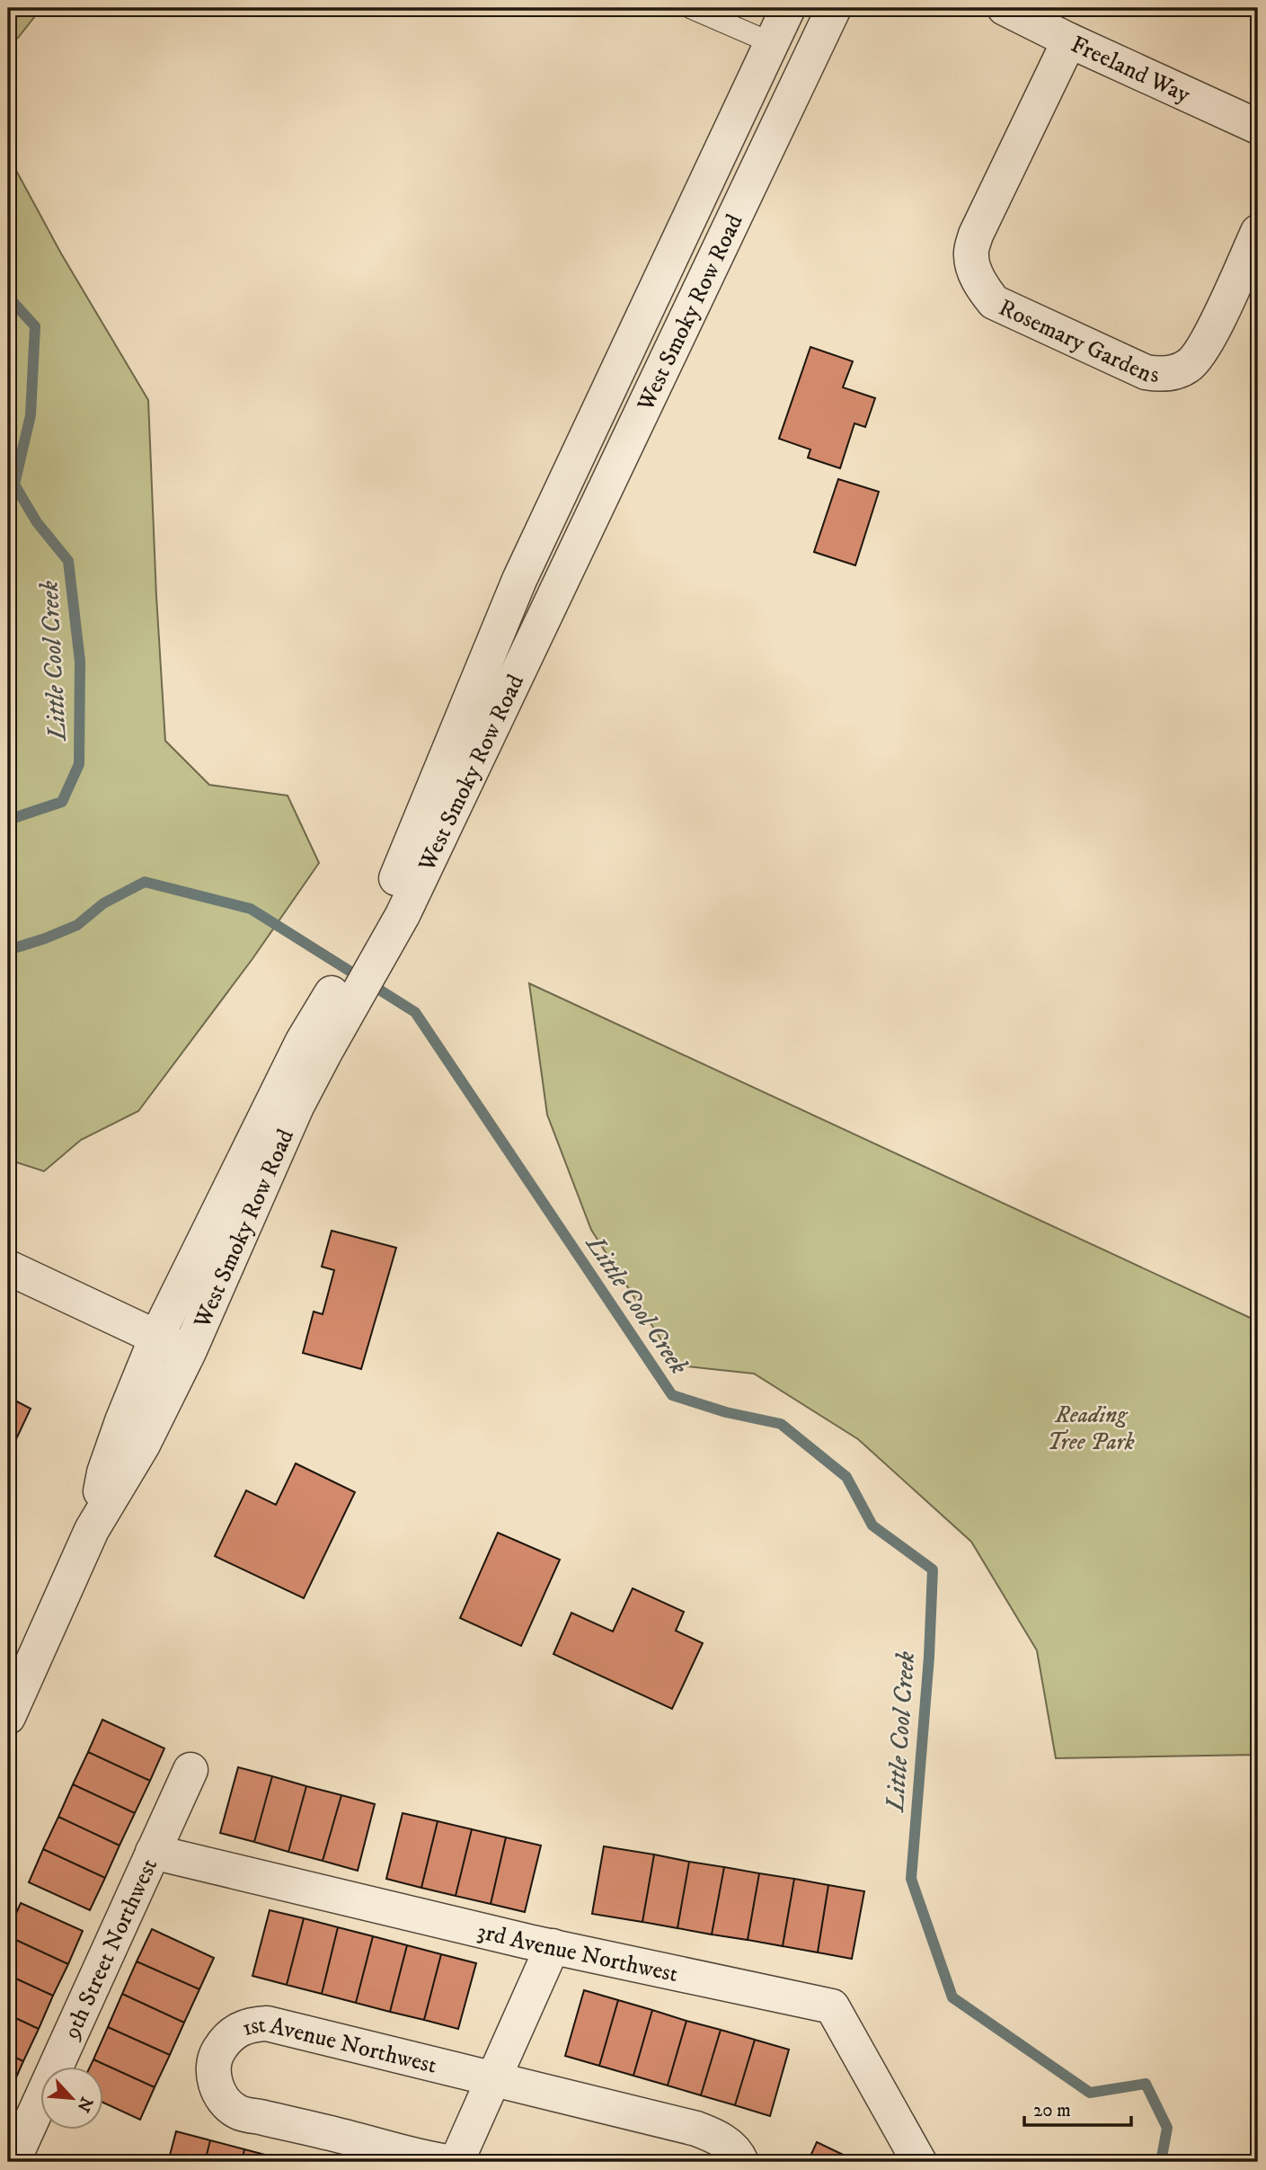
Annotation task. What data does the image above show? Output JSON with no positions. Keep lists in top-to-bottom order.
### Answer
{
  "streets": {
    "street": [
      "Freeland Way",
      "West Smoky Row Road",
      "Rosemary Gardens",
      "9th Street Northwest",
      "3rd Avenue Northwest",
      "1st Avenue Northwest"
    ]
  },
  "crossings": [
    ["Freeland Way", "Rosemary Gardens"],
    ["9th Street Northwest", "3rd Avenue Northwest"]
  ],
  "water": ["Little Cool Creek"],
  "parks": ["Reading Tree Park"],
  "scale_bar": "20 m",
  "north": "bottom right"
}
